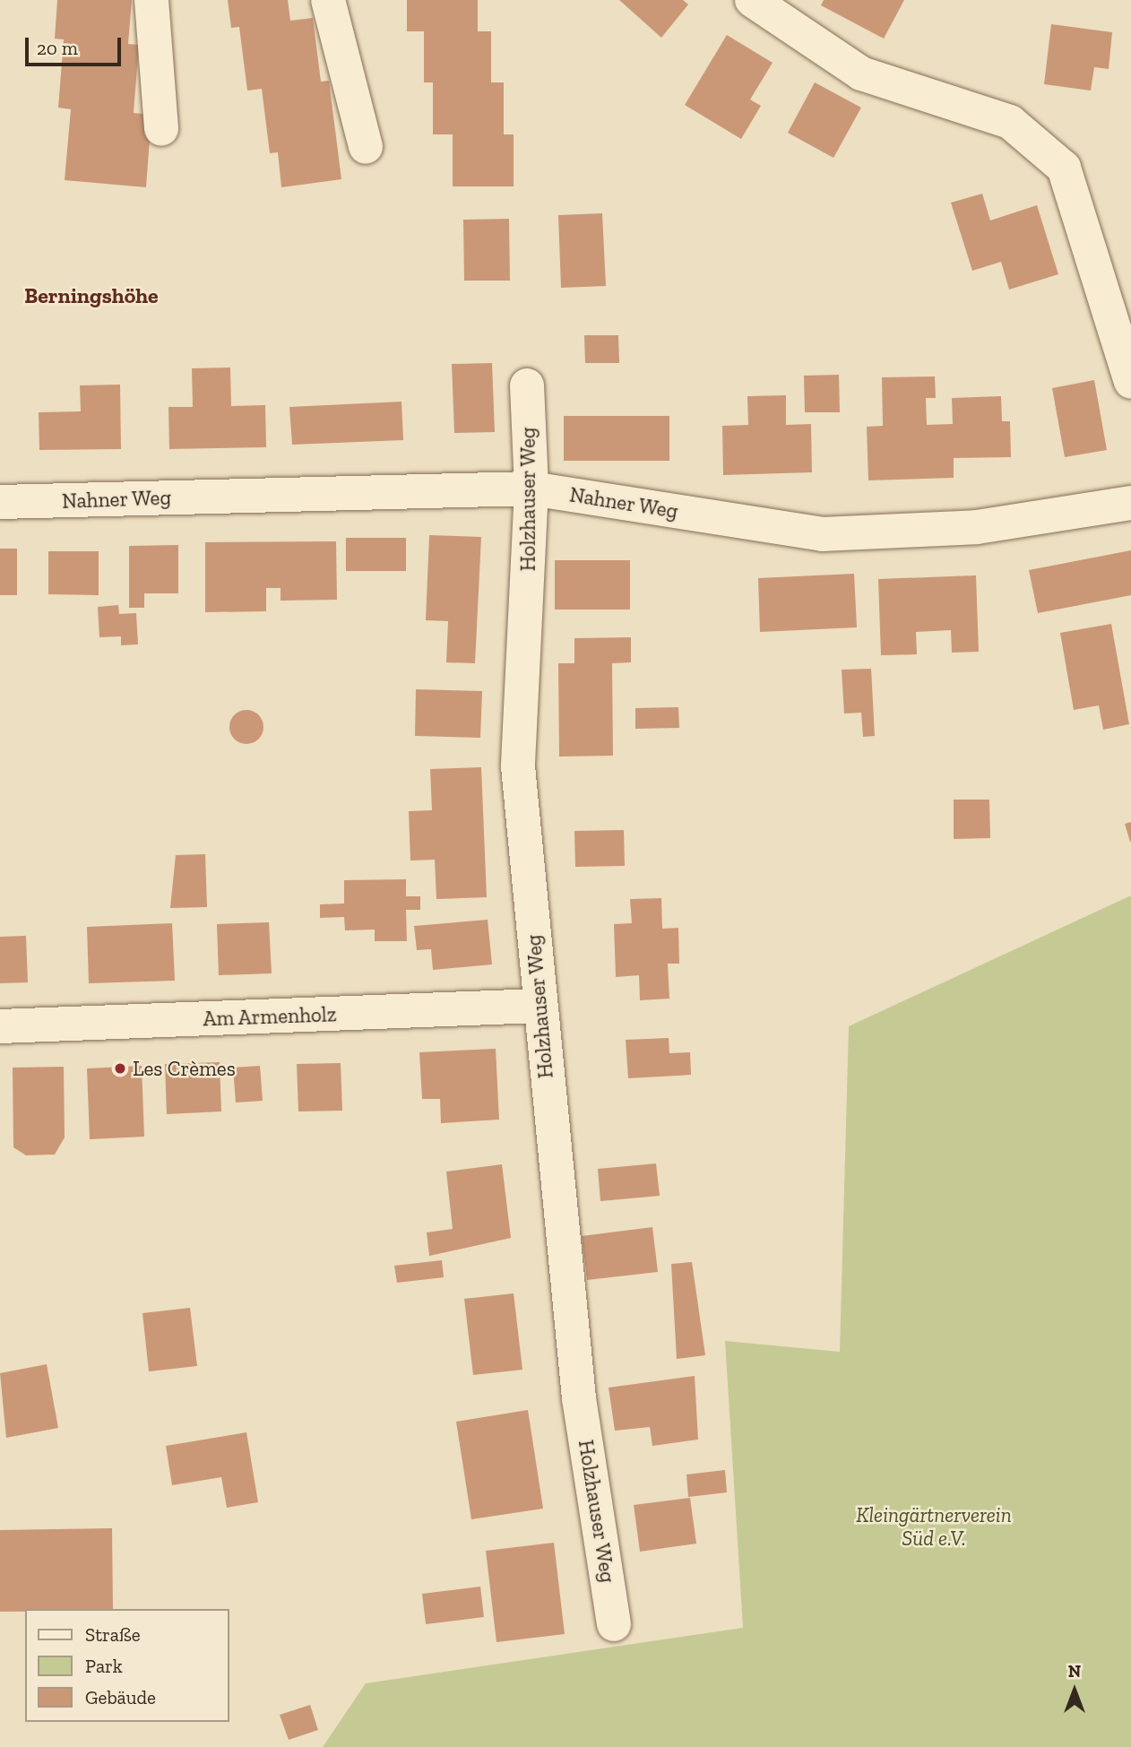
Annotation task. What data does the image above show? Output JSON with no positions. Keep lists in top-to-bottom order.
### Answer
{
  "streets": {
    "street": ["Nahner Weg", "Holzhauser Weg", "Am Armenholz"]
  },
  "crossings": [
    ["Nahner Weg", "Holzhauser Weg"],
    ["Holzhauser Weg", "Am Armenholz"]
  ],
  "districts": ["Berningshöhe"],
  "parks": ["Kleingärtnerverein Süd e.V."],
  "places": ["Les Crèmes"],
  "legend": ["Straße", "Park", "Gebäude"],
  "scale_bar": "20 m",
  "north": "top"
}
